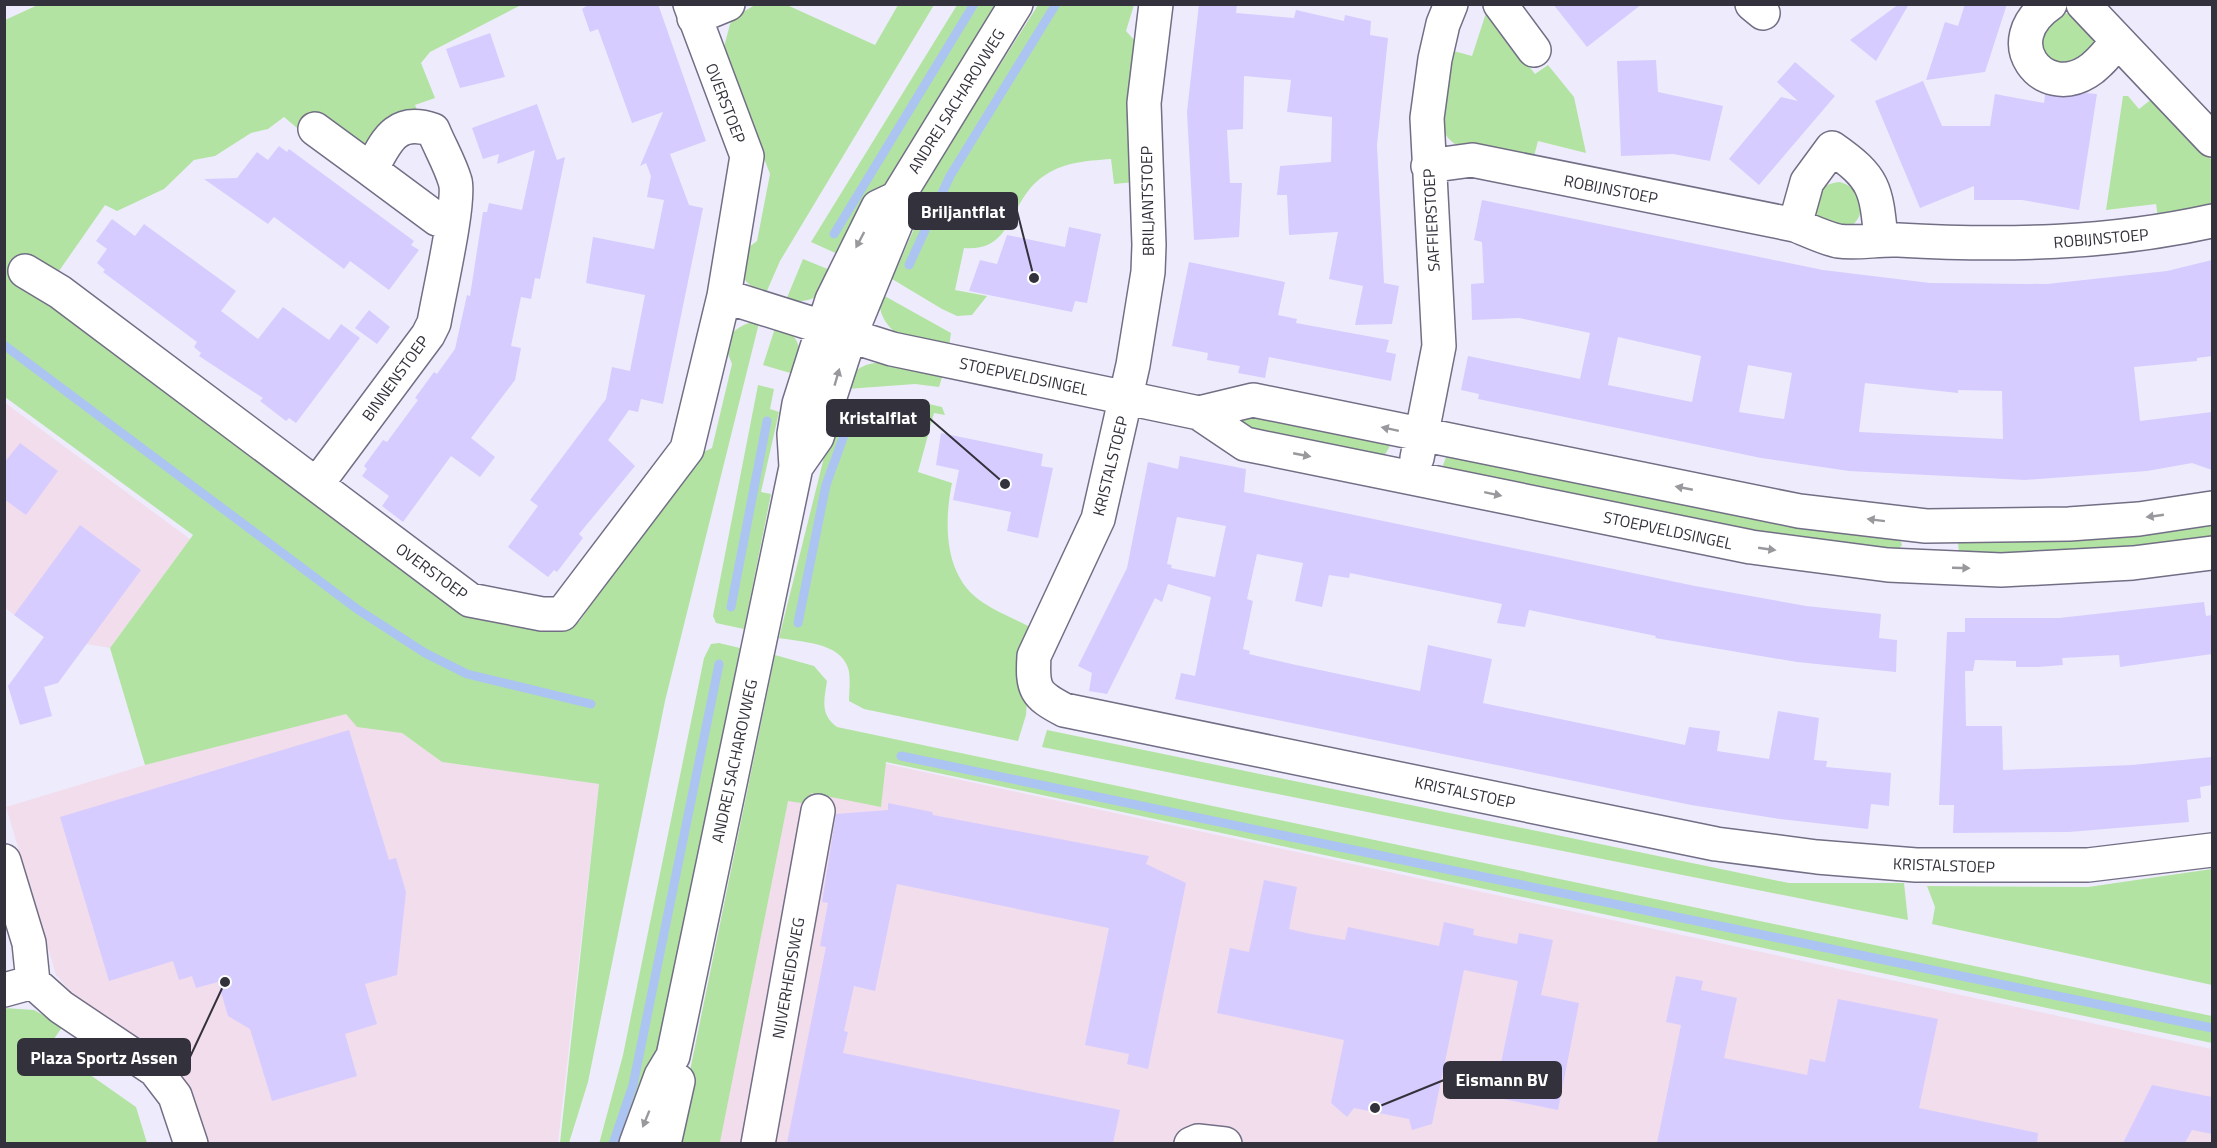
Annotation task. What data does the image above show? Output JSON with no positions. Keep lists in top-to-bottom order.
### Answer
{
  "streets": {
    "street": [
      "ANDREJ SACHAROVWEG",
      "OVERSTOEP",
      "ROBIJNSTOEP",
      "BRILJANTSTOEP",
      "SAFFIERSTOEP",
      "STOEPVELDSINGEL",
      "BINNENSTOEP",
      "KRISTALSTOEP",
      "NIJVERHEIDSWEG"
    ]
  },
  "crossings": [
    ["ANDREJ SACHAROVWEG", "STOEPVELDSINGEL"],
    ["OVERSTOEP", "BINNENSTOEP"],
    ["ROBIJNSTOEP", "SAFFIERSTOEP"],
    ["BRILJANTSTOEP", "STOEPVELDSINGEL"],
    ["BRILJANTSTOEP", "KRISTALSTOEP"],
    ["SAFFIERSTOEP", "STOEPVELDSINGEL"],
    ["STOEPVELDSINGEL", "KRISTALSTOEP"]
  ],
  "places": [
    "Briljantflat",
    "Kristalflat",
    "Plaza Sportz Assen",
    "Eismann BV"
  ]
}
